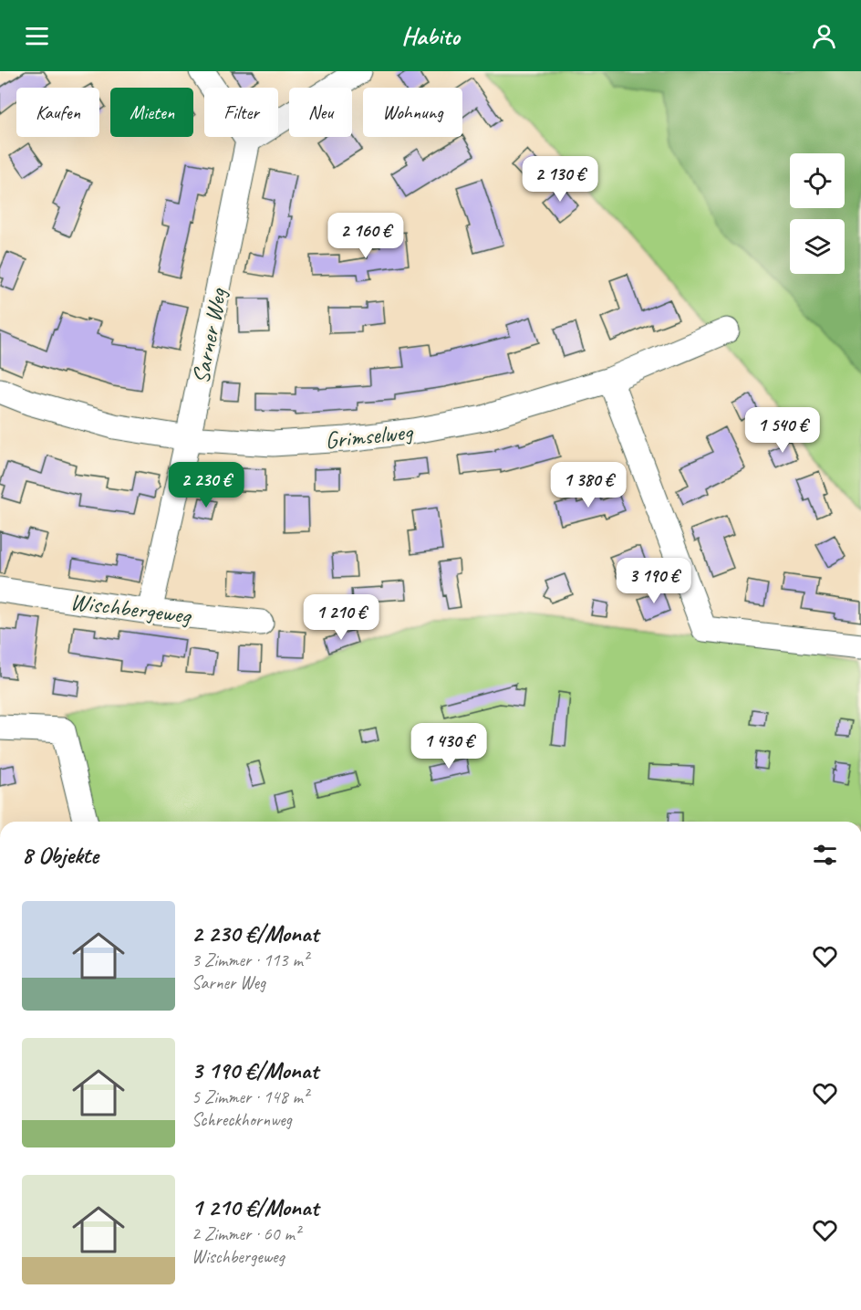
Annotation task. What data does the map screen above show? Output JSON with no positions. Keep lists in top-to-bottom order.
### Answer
{
  "streets": {
    "street": ["Sarner Weg", "Grimselweg", "Wischbergeweg"]
  },
  "crossings": [
    ["Sarner Weg", "Grimselweg"],
    ["Sarner Weg", "Wischbergeweg"]
  ],
  "page": {
    "header": "Habito",
    "chip": [
      "Kaufen",
      "Mieten",
      "Filter",
      "Neu",
      "Wohnung"
    ],
    "price": [
      "2 130 €",
      "2 160 €",
      "1 540 €",
      "2 230 €",
      "1 380 €",
      "3 190 €",
      "1 210 €",
      "1 430 €"
    ],
    "heading": "8 Objekte",
    "list": [
      {
        "name": "2 230 €/Monat",
        "note": "3 Zimmer · 113 m² · Sarner Weg"
      },
      {
        "name": "3 190 €/Monat",
        "note": "5 Zimmer · 148 m² · Schreckhornweg"
      },
      {
        "name": "1 210 €/Monat",
        "note": "2 Zimmer · 60 m² · Wischbergeweg"
      }
    ]
  }
}
